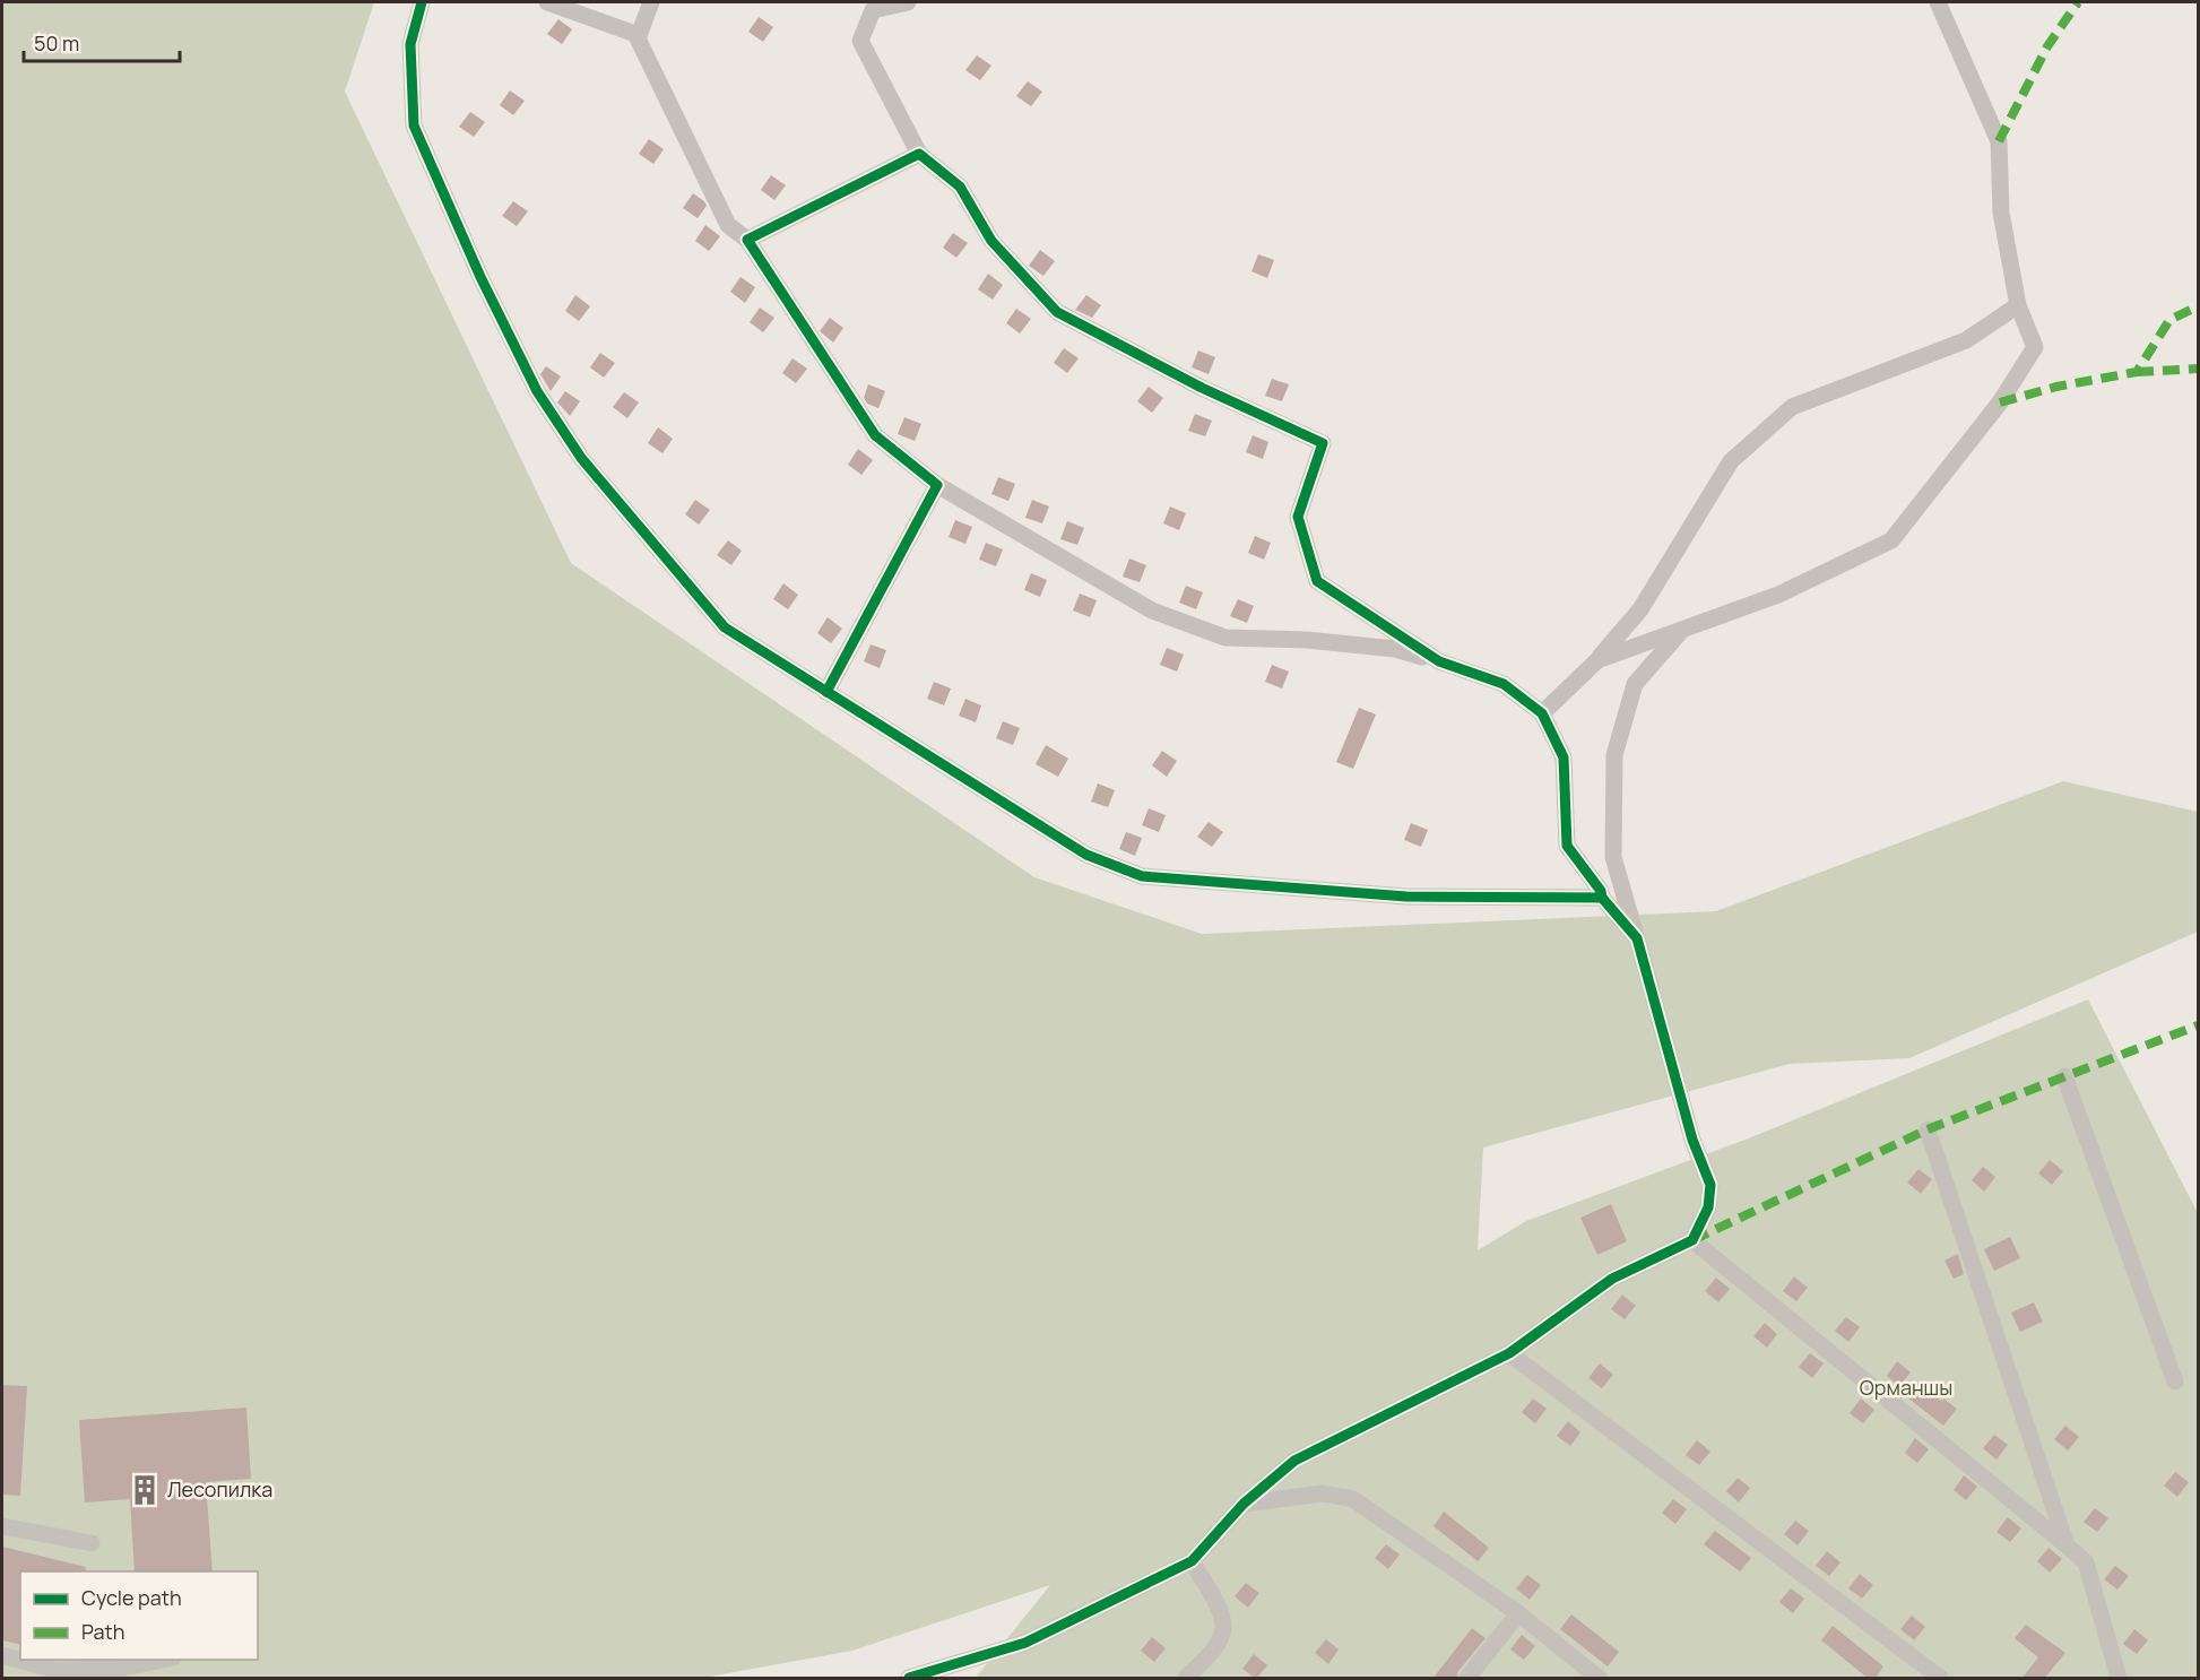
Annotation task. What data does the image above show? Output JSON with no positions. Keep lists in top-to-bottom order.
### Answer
{
  "parks": ["Орманшы"],
  "places": {
    "building": ["Лесопилка"]
  },
  "legend": ["Cycle path", "Path"],
  "scale_bar": "50 m"
}
